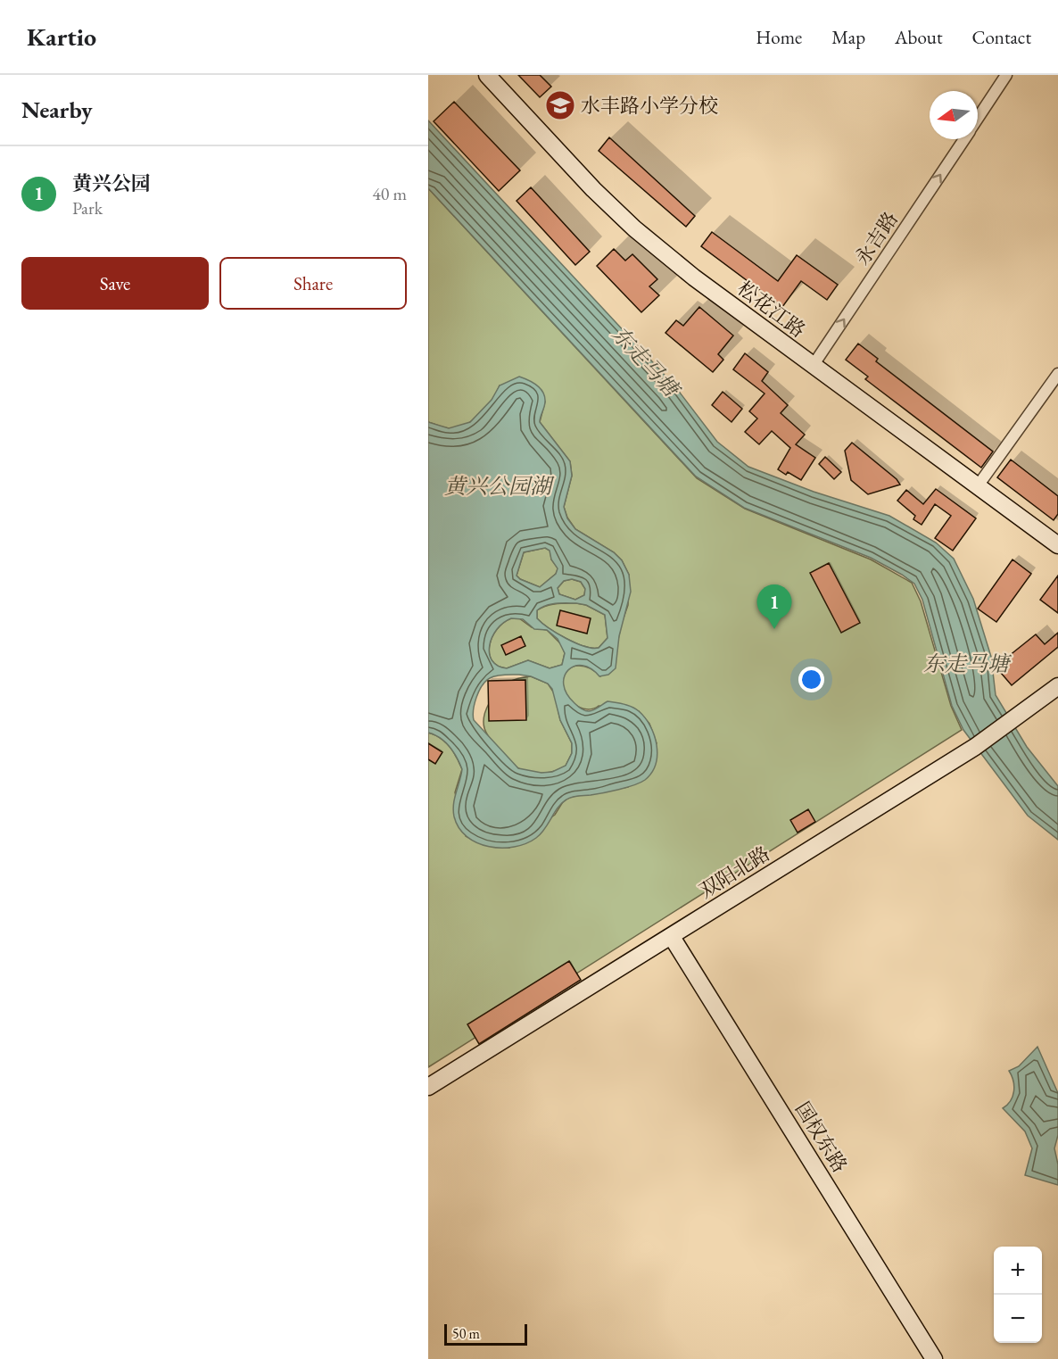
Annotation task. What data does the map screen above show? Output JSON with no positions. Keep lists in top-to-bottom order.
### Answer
{
  "streets": {
    "street": [
      "永吉路",
      "松花江路",
      "双阳北路",
      "国权东路"
    ]
  },
  "crossings": [
    ["永吉路", "松花江路"],
    ["双阳北路", "国权东路"]
  ],
  "one_way": ["永吉路"],
  "water": ["东走马塘", "黄兴公园湖"],
  "places": {
    "school or university": ["水丰路小学分校"]
  },
  "scale_bar": "50 m",
  "north": "left",
  "page": {
    "header": "Kartio",
    "nav": [
      "Home",
      "Map",
      "About",
      "Contact"
    ],
    "heading": "Nearby",
    "list": [
      {
        "mark": "1",
        "name": "黄兴公园",
        "note": "Park",
        "value": "40 m"
      }
    ],
    "buttons": ["Save", "Share"],
    "pins": "1",
    "map_buttons": ["+", "−"],
    "scale": "50 m"
  }
}
